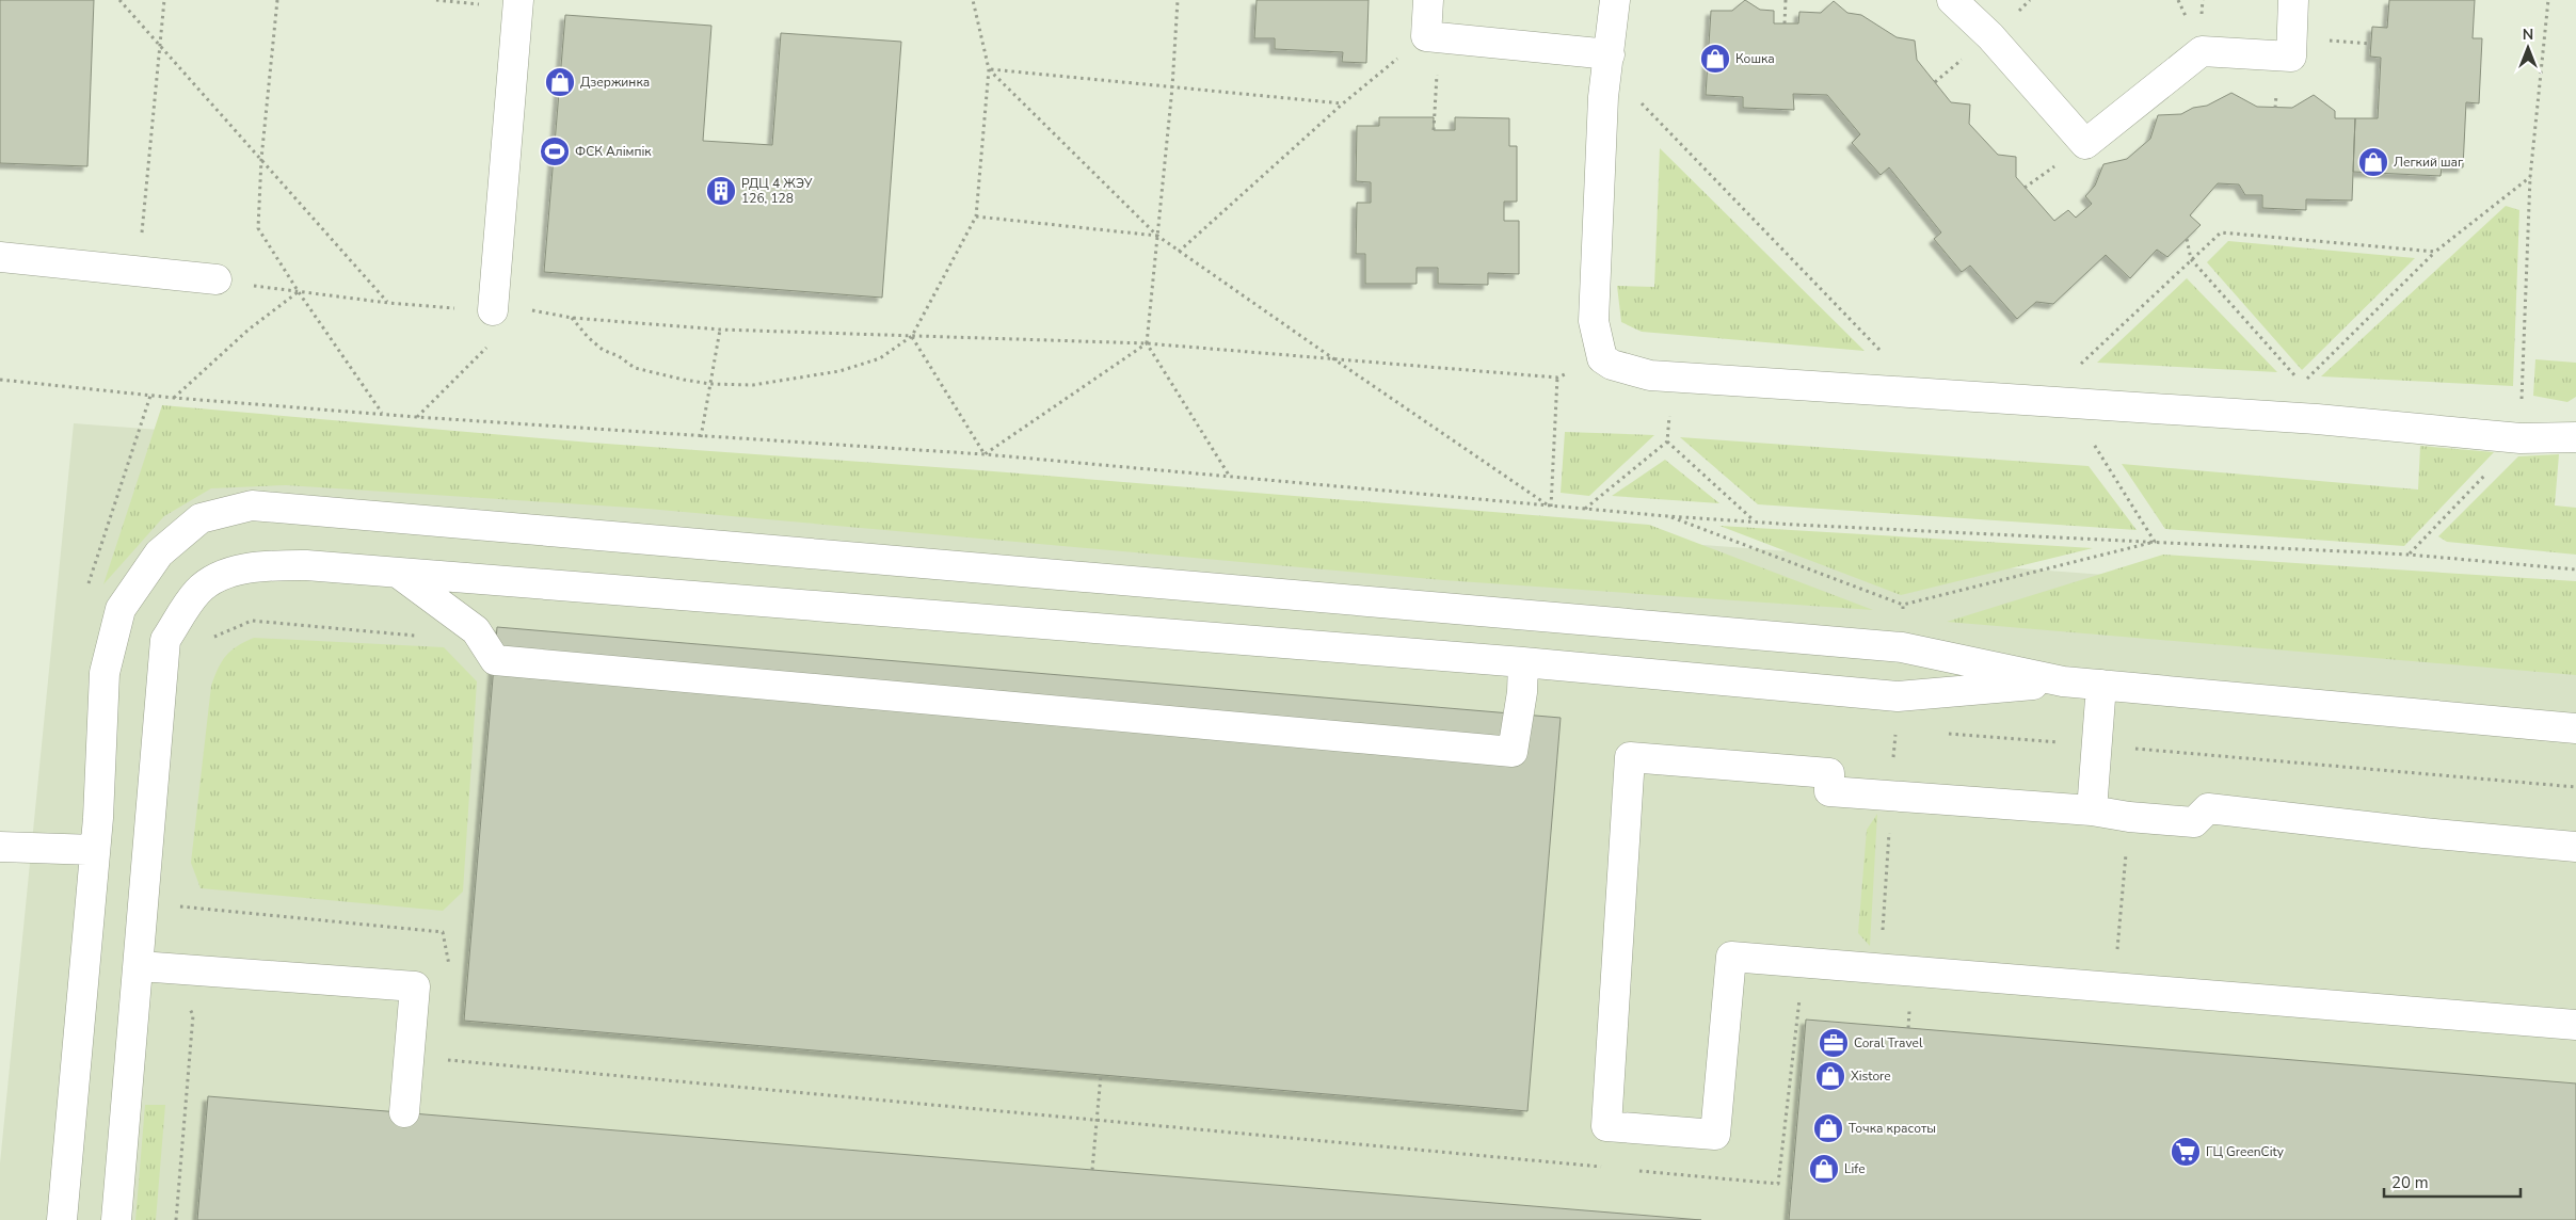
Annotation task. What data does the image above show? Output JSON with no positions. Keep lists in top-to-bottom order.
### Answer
{
  "places": {
    "shop": [
      "Кошка",
      "Дзержинка",
      "Легкий шаг",
      "Xistore",
      "Точка красоты",
      "Life"
    ],
    "sports": ["ФСК Алімпік"],
    "building": ["РДЦ 4 ЖЭУ 126, 128"],
    "office": ["Coral Travel"],
    "supermarket": ["ГЦ GreenCity"]
  },
  "scale_bar": "20 m",
  "north": "top"
}
